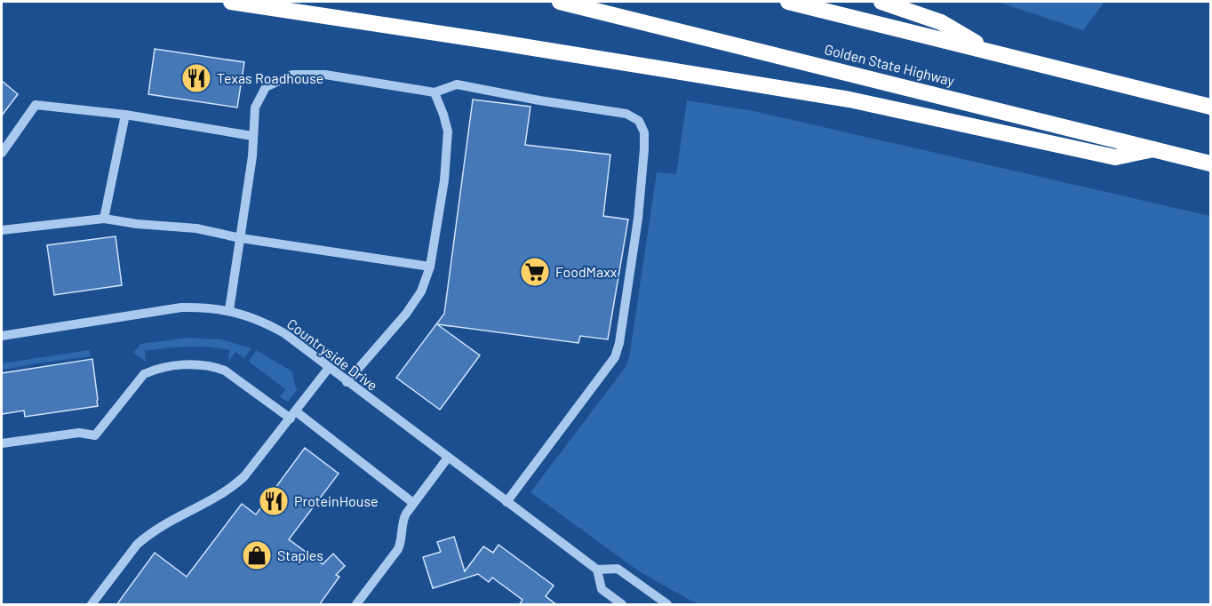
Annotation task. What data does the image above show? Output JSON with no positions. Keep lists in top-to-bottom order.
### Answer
{
  "streets": {
    "highway": ["Golden State Highway"],
    "street": ["Countryside Drive"]
  },
  "places": {
    "restaurant": ["Texas Roadhouse", "ProteinHouse"],
    "supermarket": ["FoodMaxx"],
    "shop": ["Staples"]
  }
}
